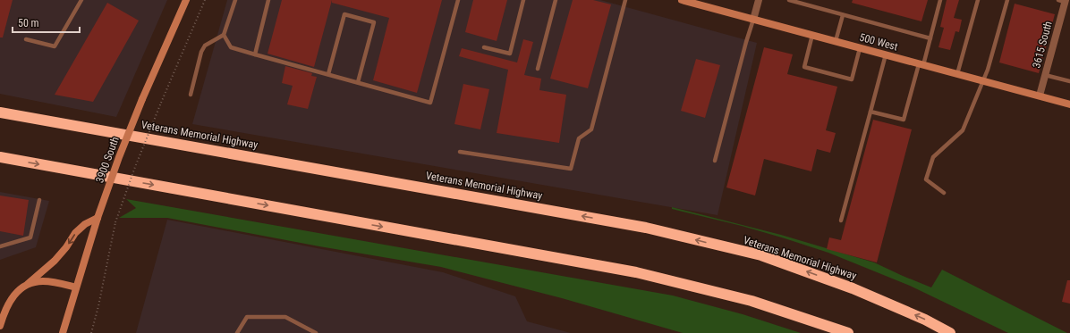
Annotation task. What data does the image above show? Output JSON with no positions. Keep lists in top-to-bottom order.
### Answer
{
  "streets": {
    "highway": ["Veterans Memorial Highway"],
    "main road": ["500 West", "3900 South"],
    "street": ["3615 South"]
  },
  "crossings": [
    ["500 West", "3615 South"]
  ],
  "scale_bar": "50 m"
}
